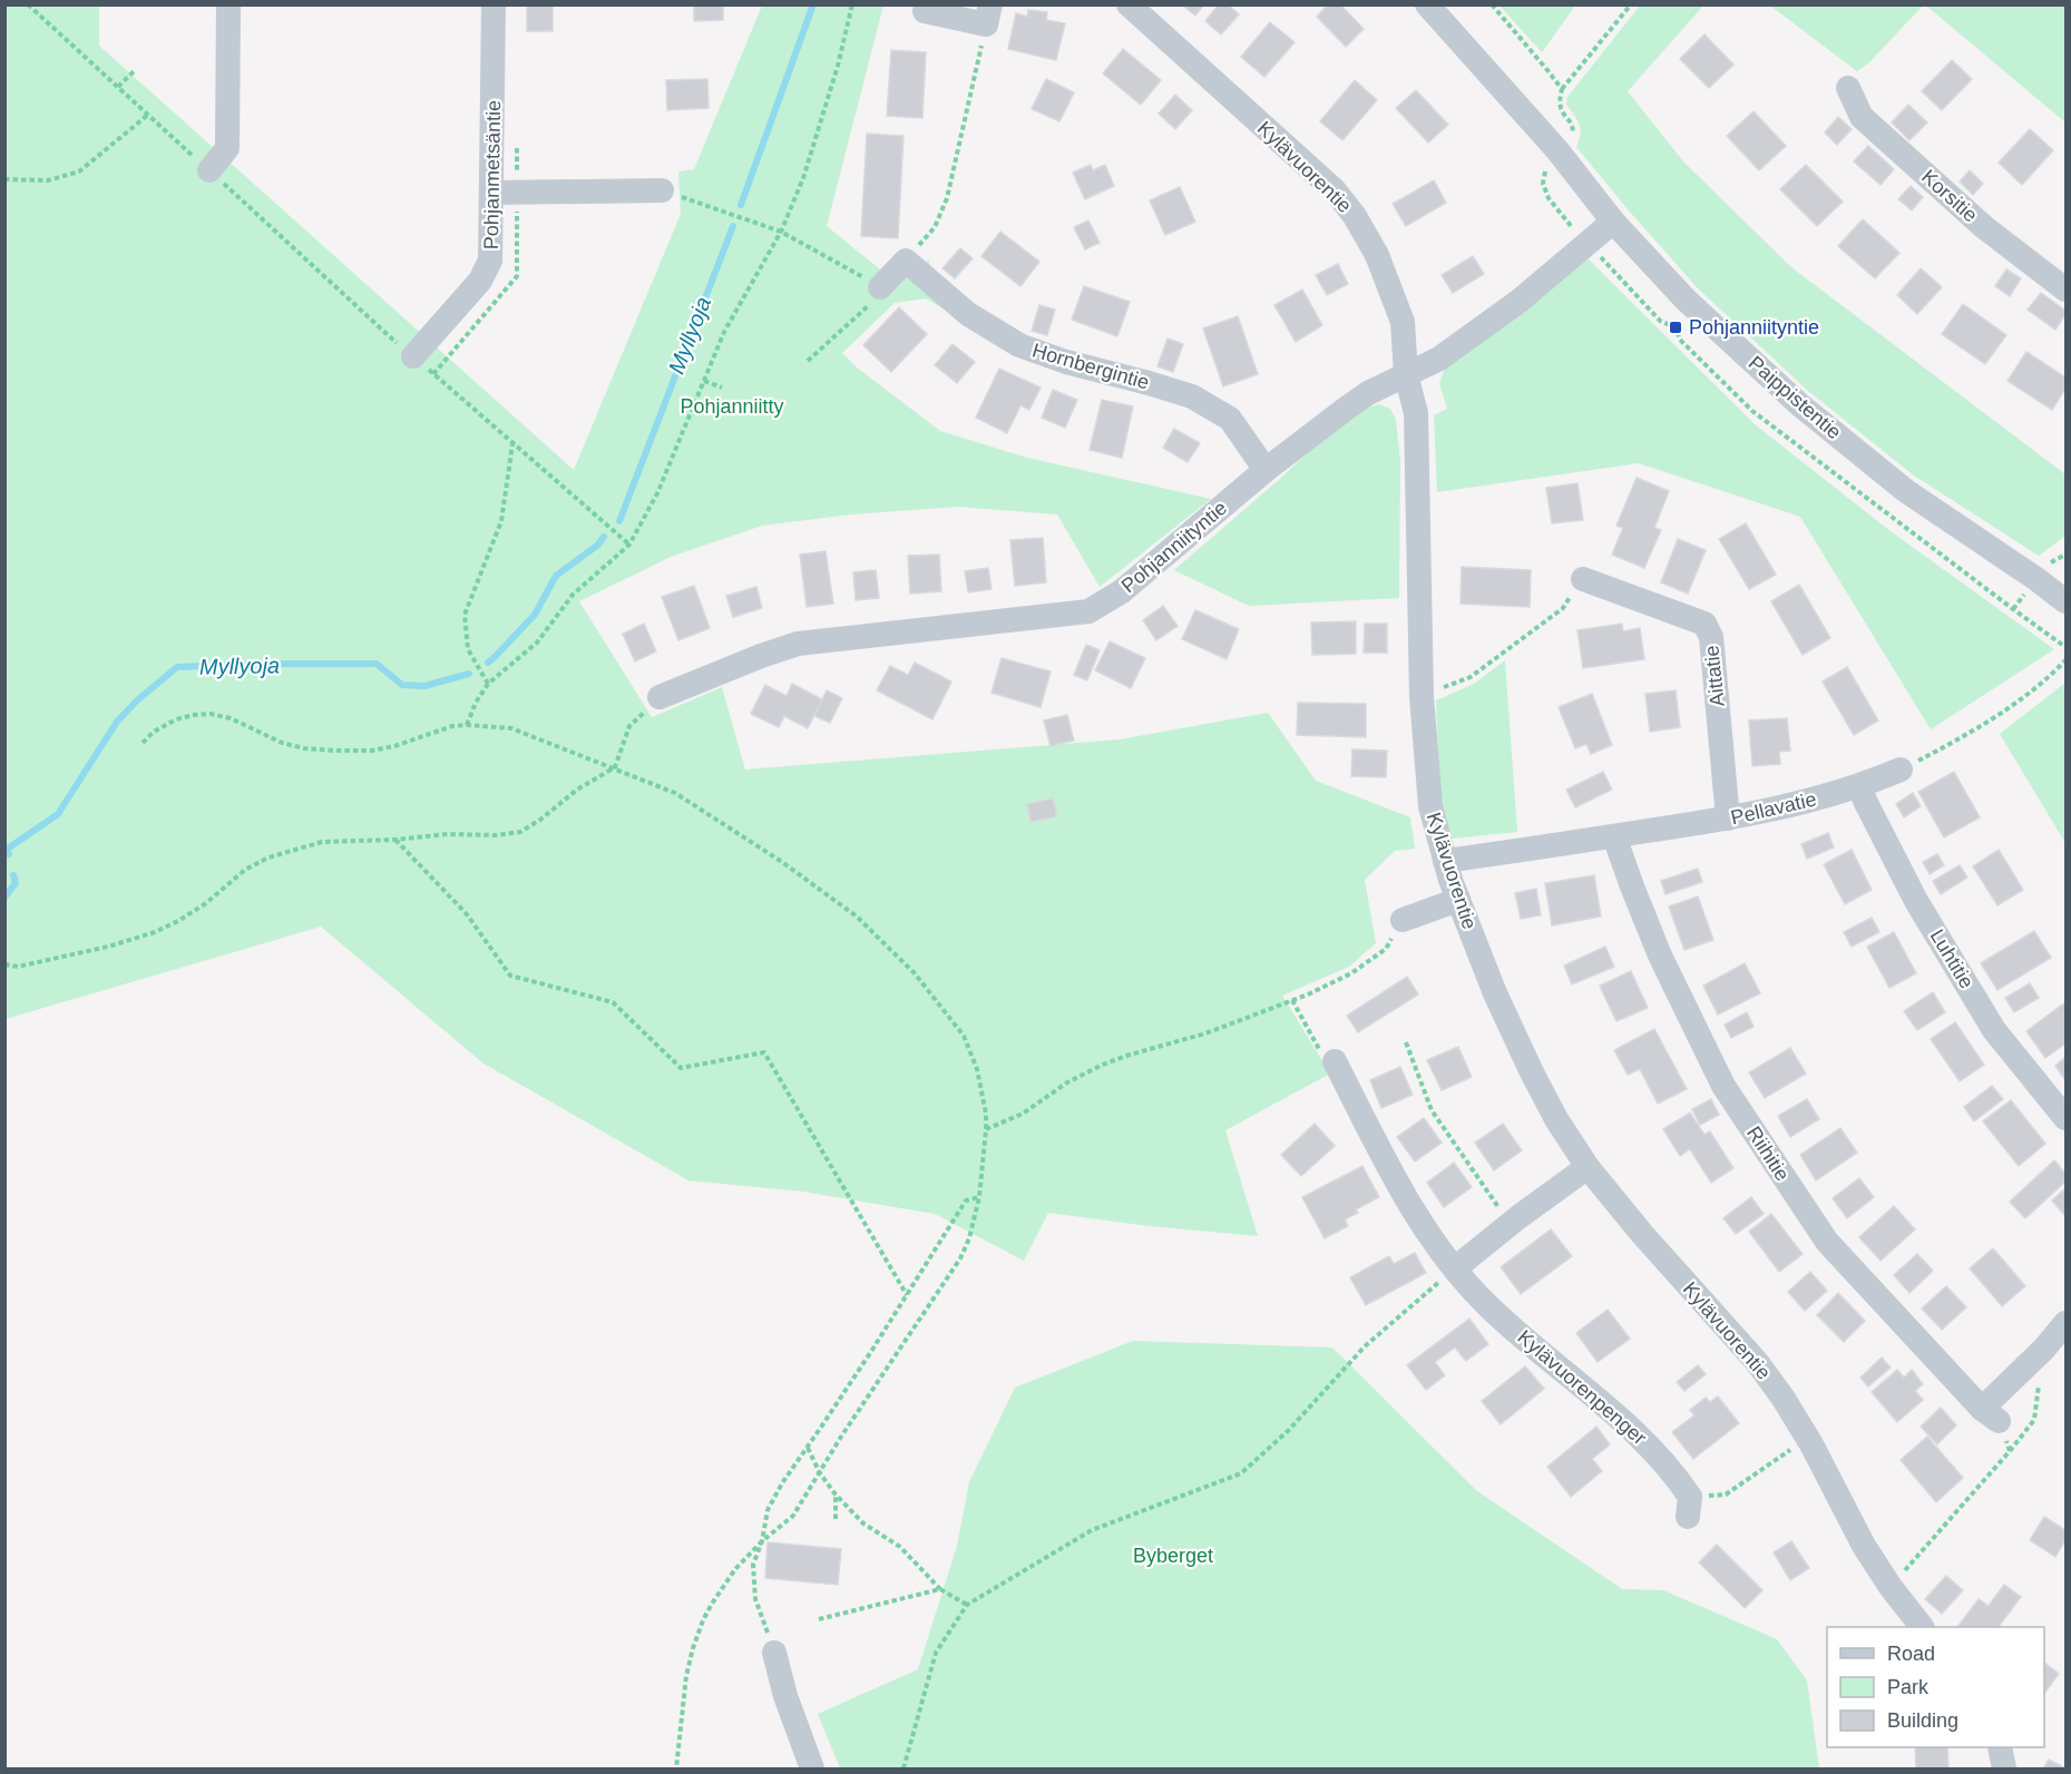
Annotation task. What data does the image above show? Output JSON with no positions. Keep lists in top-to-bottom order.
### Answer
{
  "streets": {
    "street": [
      "Kylävuorentie",
      "Pohjanmetsäntie",
      "Korsitie",
      "Hornbergintie",
      "Paippistentie",
      "Pohjanniityntie",
      "Aittatie",
      "Pellavatie",
      "Luhtitie",
      "Riihitie",
      "Kylävuorenpenger"
    ]
  },
  "crossings": [
    ["Kylävuorentie", "Pohjanniityntie"],
    ["Kylävuorentie", "Pellavatie"],
    ["Hornbergintie", "Pohjanniityntie"],
    ["Paippistentie", "Pohjanniityntie"],
    ["Aittatie", "Pellavatie"],
    ["Pellavatie", "Luhtitie"],
    ["Pellavatie", "Riihitie"]
  ],
  "water": ["Myllyoja"],
  "parks": ["Pohjanniitty", "Byberget"],
  "places": {
    "transit": ["Pohjanniityntie"]
  },
  "legend": ["Road", "Park", "Building"]
}
